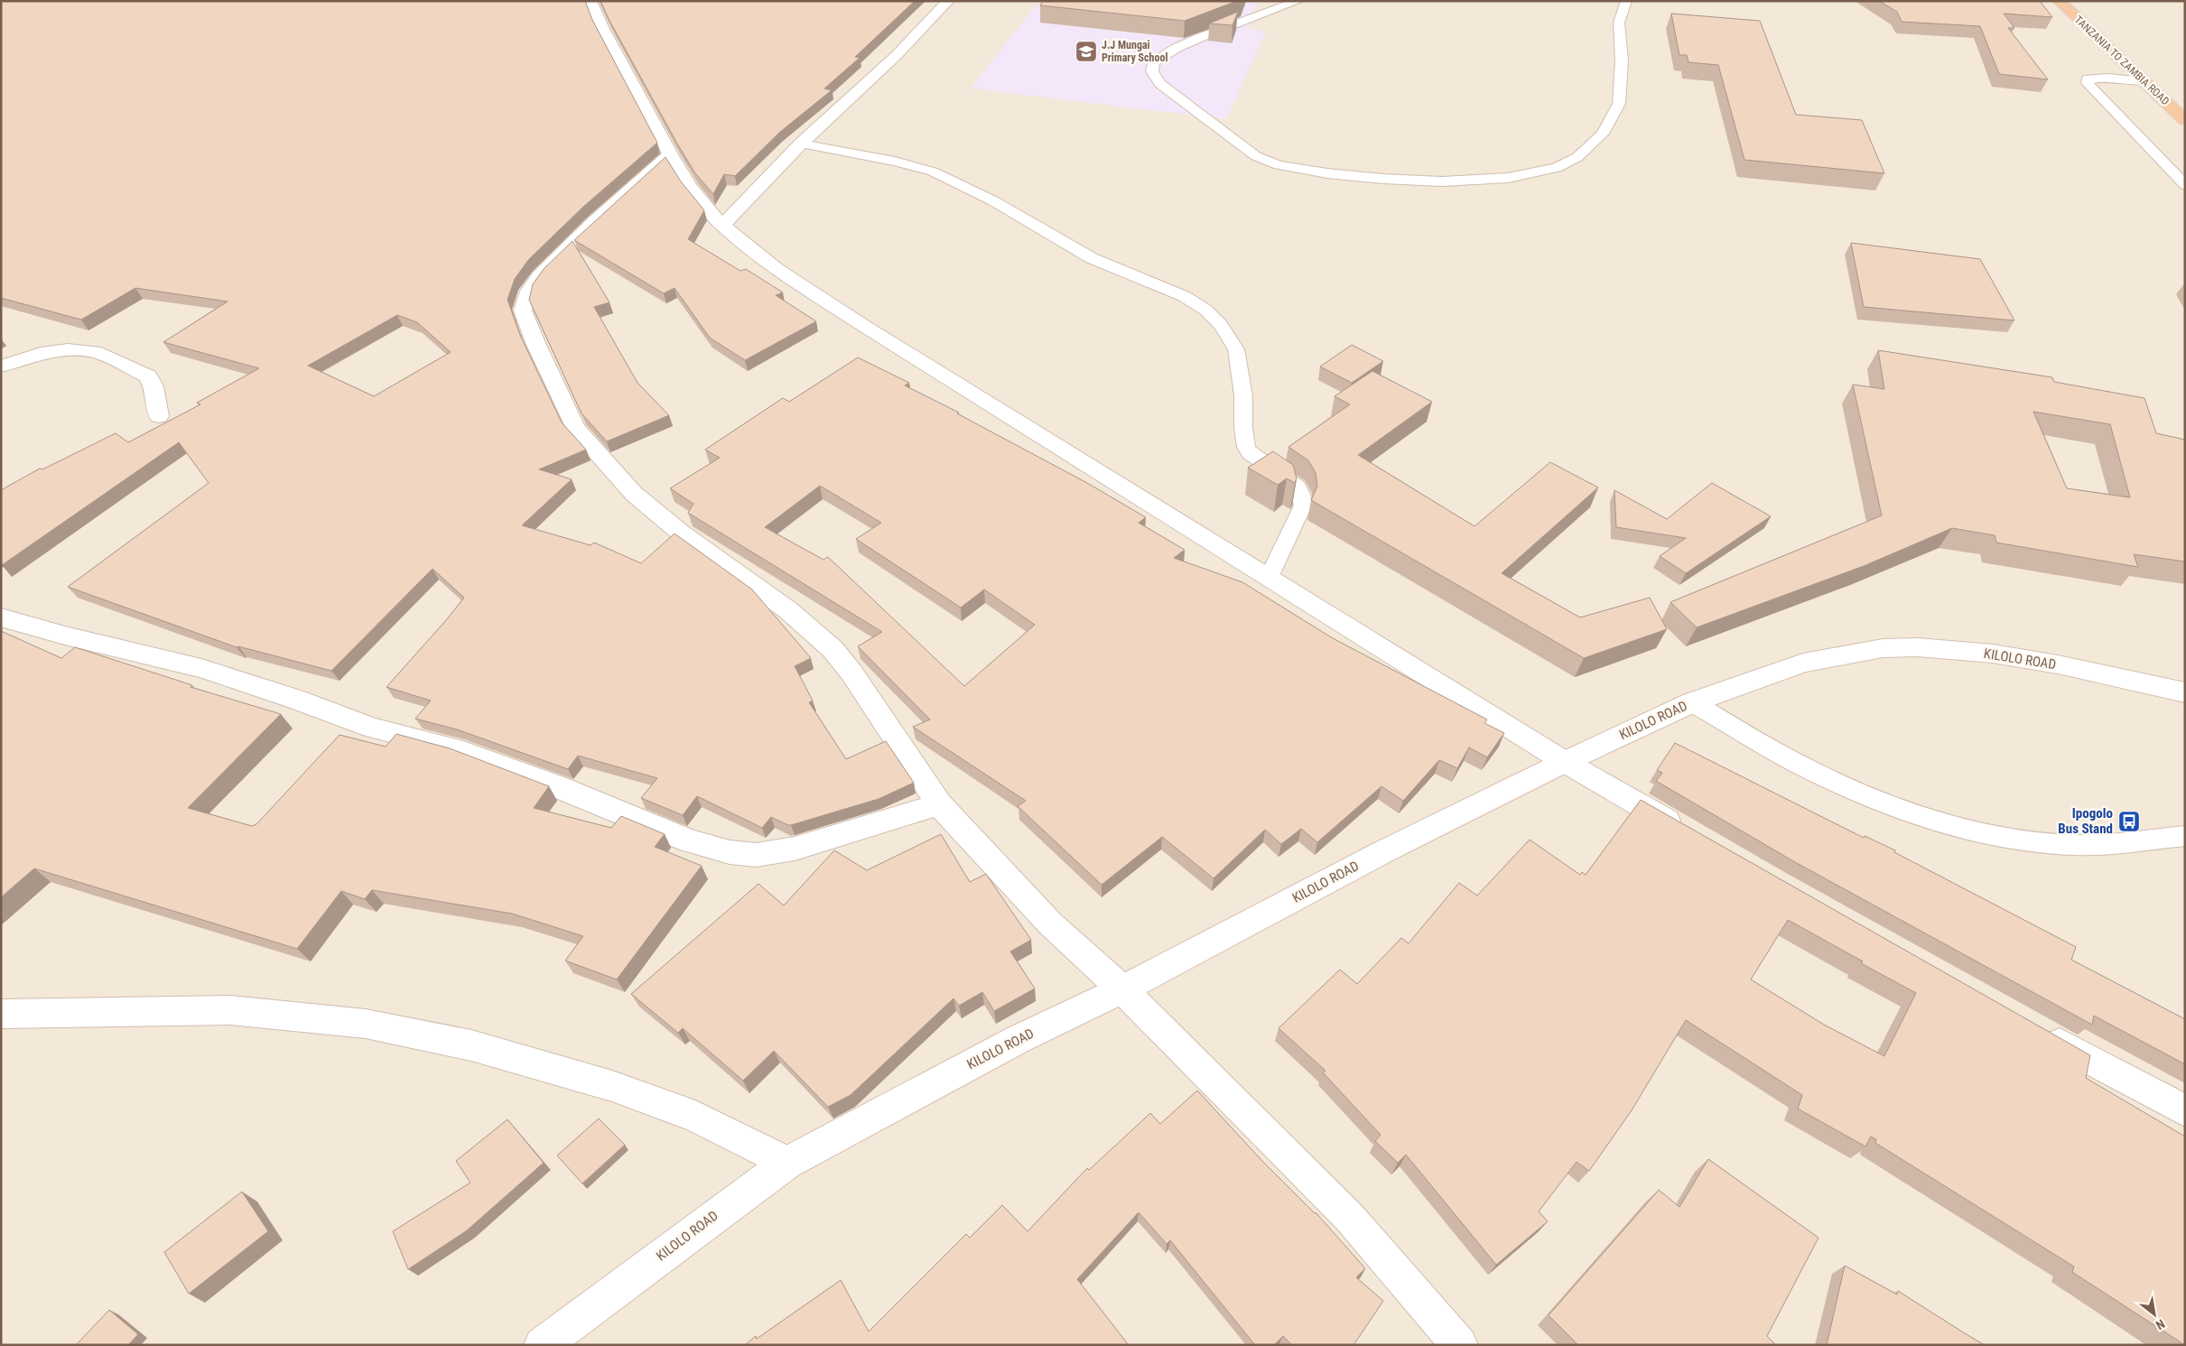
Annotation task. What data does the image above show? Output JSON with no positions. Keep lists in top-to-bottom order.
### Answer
{
  "streets": {
    "highway": ["TANZANIA TO ZAMBIA ROAD"],
    "street": ["KILOLO ROAD"]
  },
  "places": {
    "school or university": ["J.J Mungai Primary School"],
    "bus stop": ["Ipogolo Bus Stand"]
  },
  "north": "bottom right"
}
